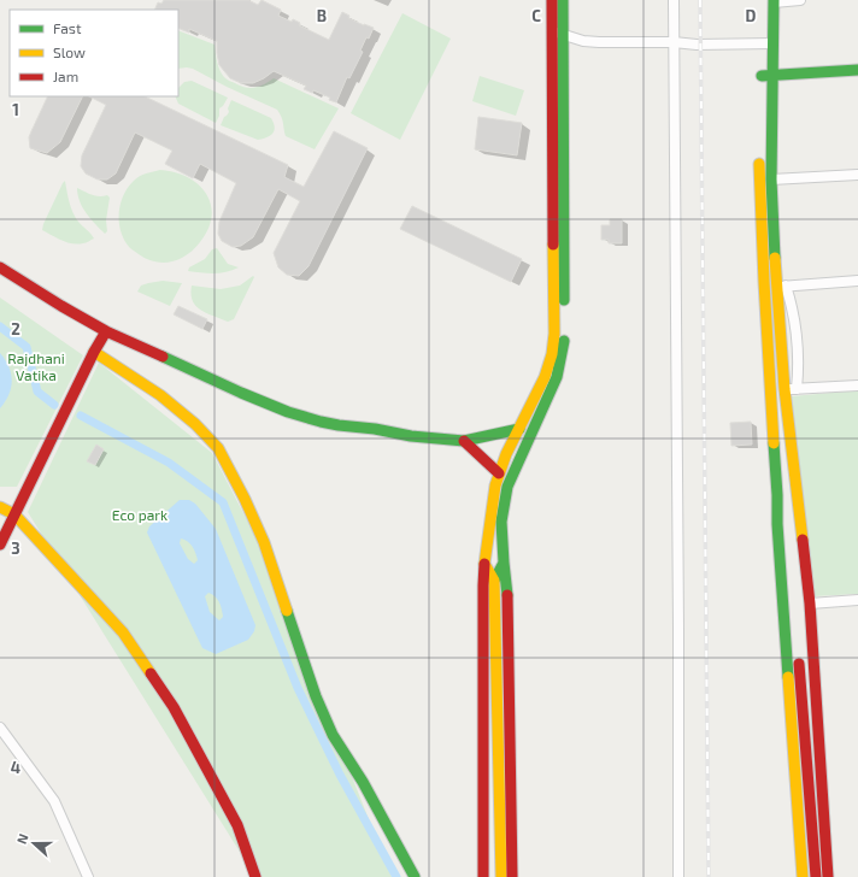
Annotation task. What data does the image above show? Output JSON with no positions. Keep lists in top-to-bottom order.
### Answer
{
  "parks": ["Rajdhani Vatika", "Eco park"],
  "legend": ["Fast", "Slow", "Jam"],
  "north": "left",
  "grid": {
    "columns": ["B", "C", "D"],
    "rows": [
      "1",
      "2",
      "3",
      "4"
    ]
  }
}
